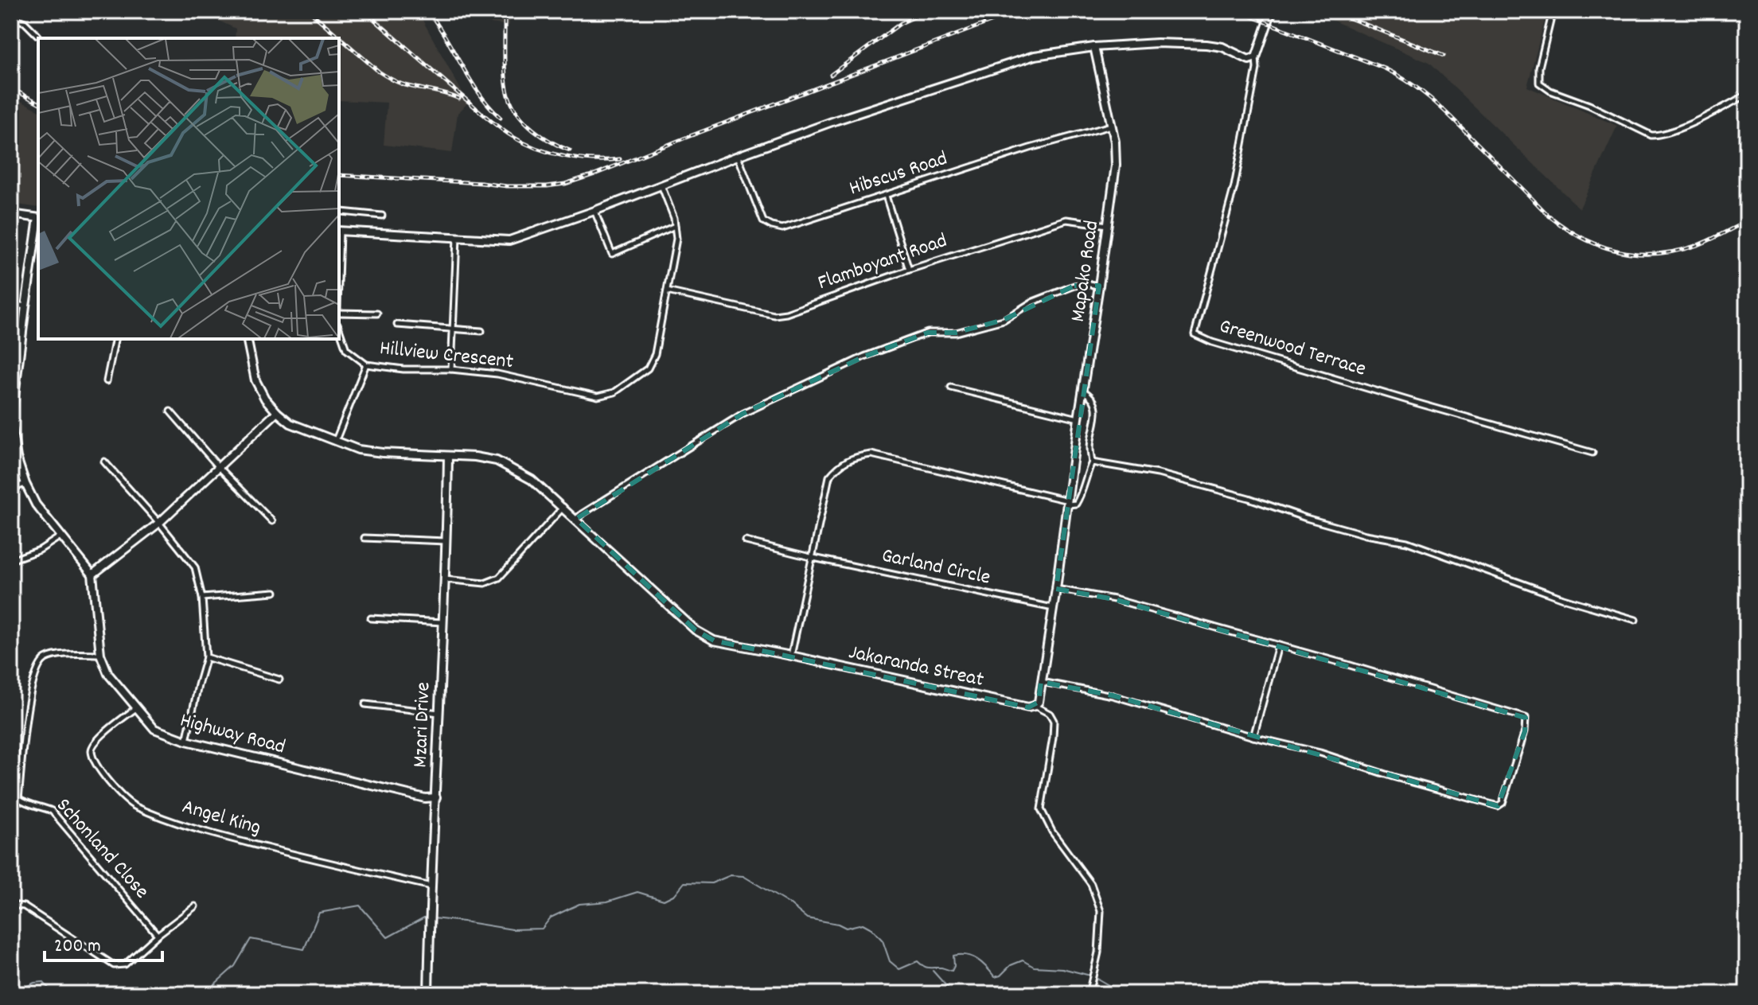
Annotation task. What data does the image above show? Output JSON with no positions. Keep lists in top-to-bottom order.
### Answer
{
  "streets": {
    "street": [
      "Hibscus Road",
      "Flamboyant Road",
      "Mapako Road",
      "Greenwood Terrace",
      "Hillview Crescent",
      "Garland Circle",
      "Jakaranda Streat",
      "Mzari Drive",
      "Highway Road",
      "Angel King",
      "Schonland Close"
    ]
  },
  "crossings": [
    ["Hibscus Road", "Mapako Road"],
    ["Flamboyant Road", "Mapako Road"],
    ["Flamboyant Road", "Hillview Crescent"],
    ["Mapako Road", "Garland Circle"],
    ["Mapako Road", "Jakaranda Streat"],
    ["Jakaranda Streat", "Mzari Drive"],
    ["Mzari Drive", "Highway Road"],
    ["Mzari Drive", "Angel King"],
    ["Highway Road", "Angel King"]
  ],
  "scale_bar": "200 m"
}
